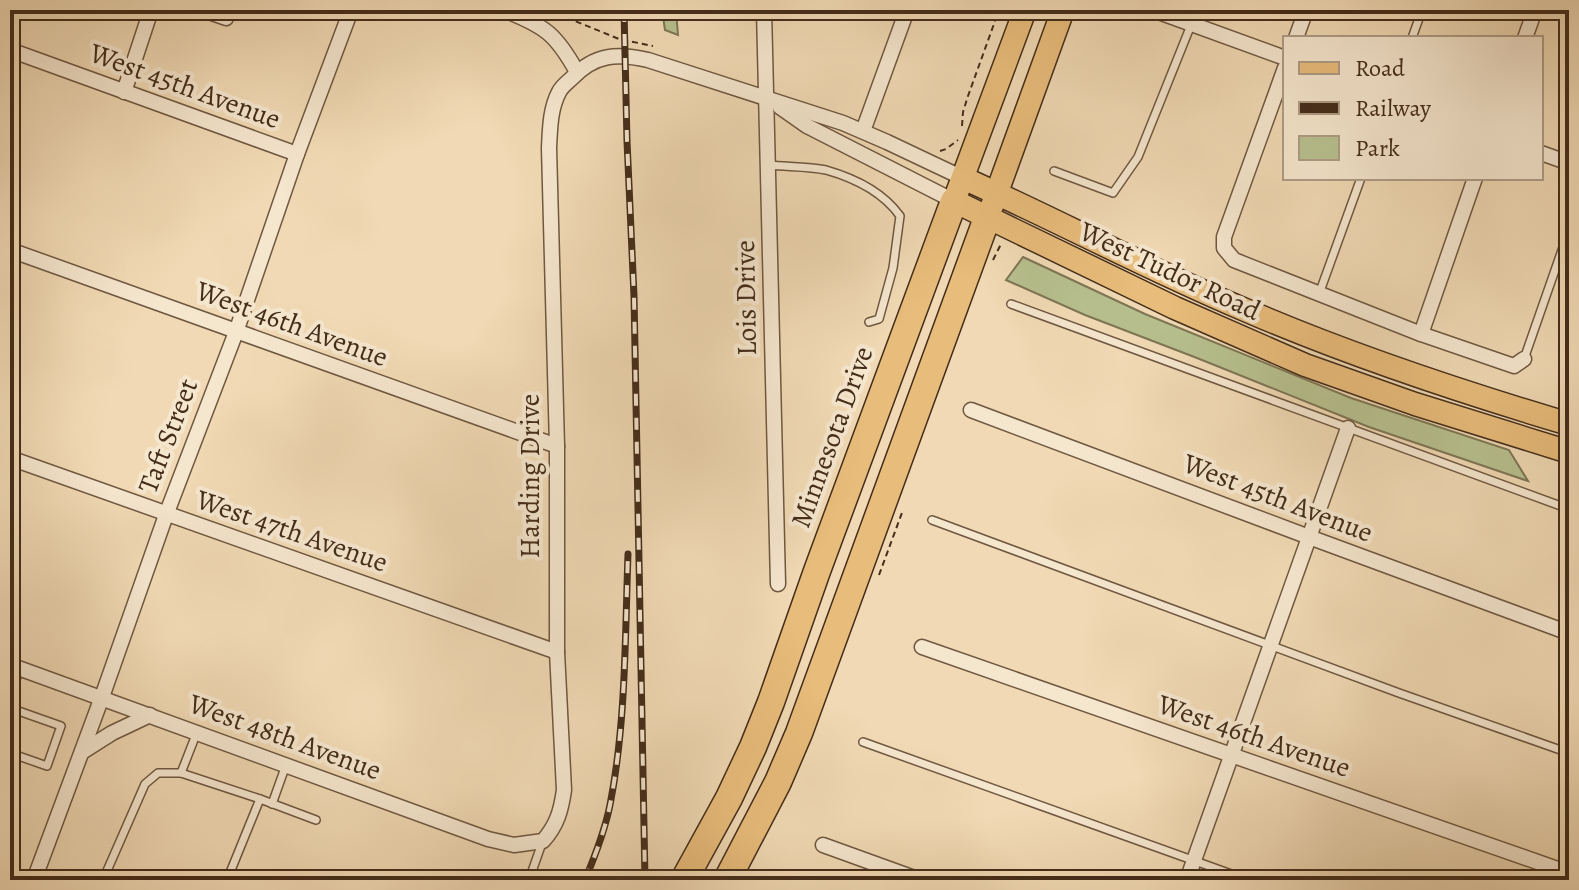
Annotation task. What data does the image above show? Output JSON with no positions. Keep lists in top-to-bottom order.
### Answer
{
  "streets": {
    "highway": ["Minnesota Drive"],
    "main road": ["West Tudor Road"],
    "street": [
      "West 45th Avenue",
      "Lois Drive",
      "West 46th Avenue",
      "Taft Street",
      "Harding Drive",
      "West 47th Avenue",
      "West 48th Avenue"
    ]
  },
  "crossings": [
    ["West 45th Avenue", "Taft Street"],
    ["West Tudor Road", "Lois Drive"],
    ["West Tudor Road", "Minnesota Drive"],
    ["West Tudor Road", "Harding Drive"],
    ["West 46th Avenue", "Taft Street"],
    ["West 46th Avenue", "Harding Drive"],
    ["Taft Street", "West 47th Avenue"],
    ["Taft Street", "West 48th Avenue"],
    ["Harding Drive", "West 47th Avenue"],
    ["Harding Drive", "West 48th Avenue"]
  ],
  "legend": ["Road", "Railway", "Park"]
}
